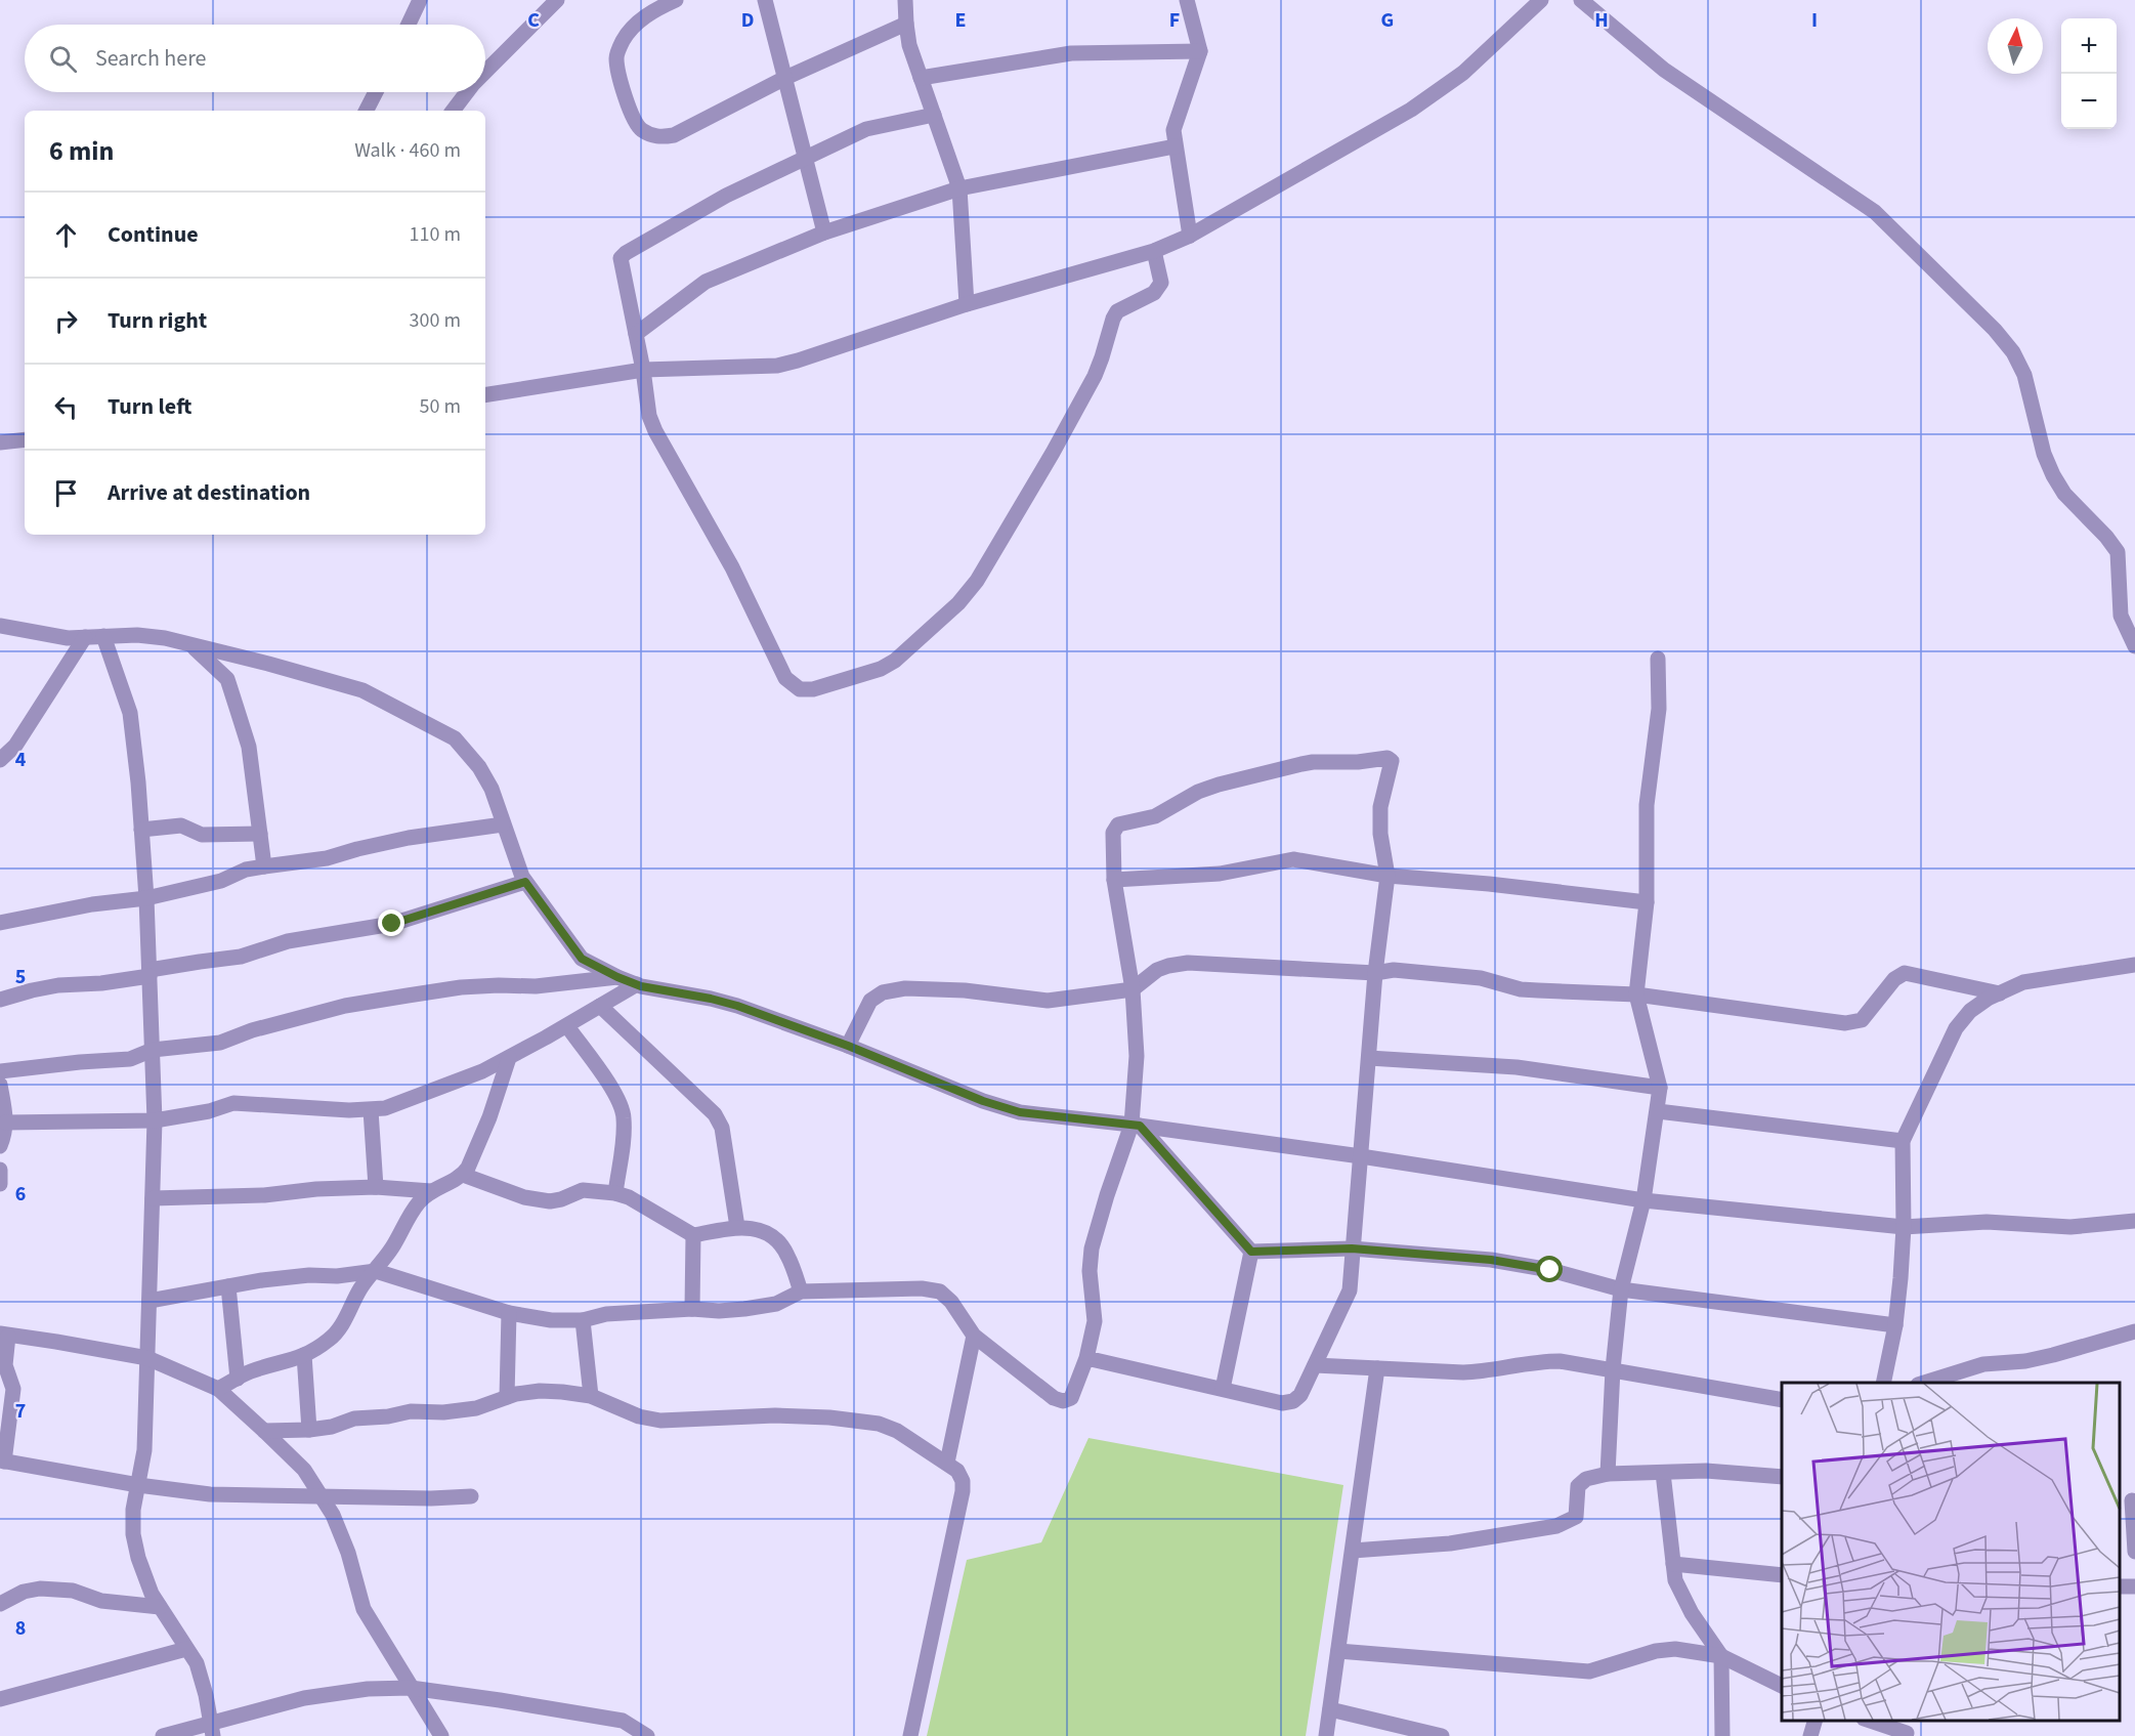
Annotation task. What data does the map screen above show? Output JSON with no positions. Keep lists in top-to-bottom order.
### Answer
{
  "north": "top",
  "page": {
    "map_buttons": ["+", "−"],
    "search": "Search here",
    "heading": ["6 min", "Walk · 460 m"],
    "list": [
      ["Continue", "110 m"],
      ["Turn right", "300 m"],
      ["Turn left", "50 m"],
      "Arrive at destination"
    ]
  },
  "grid": {
    "columns": [
      "C",
      "D",
      "E",
      "F",
      "G",
      "H",
      "I"
    ],
    "rows": [
      "4",
      "5",
      "6",
      "7",
      "8"
    ]
  }
}
